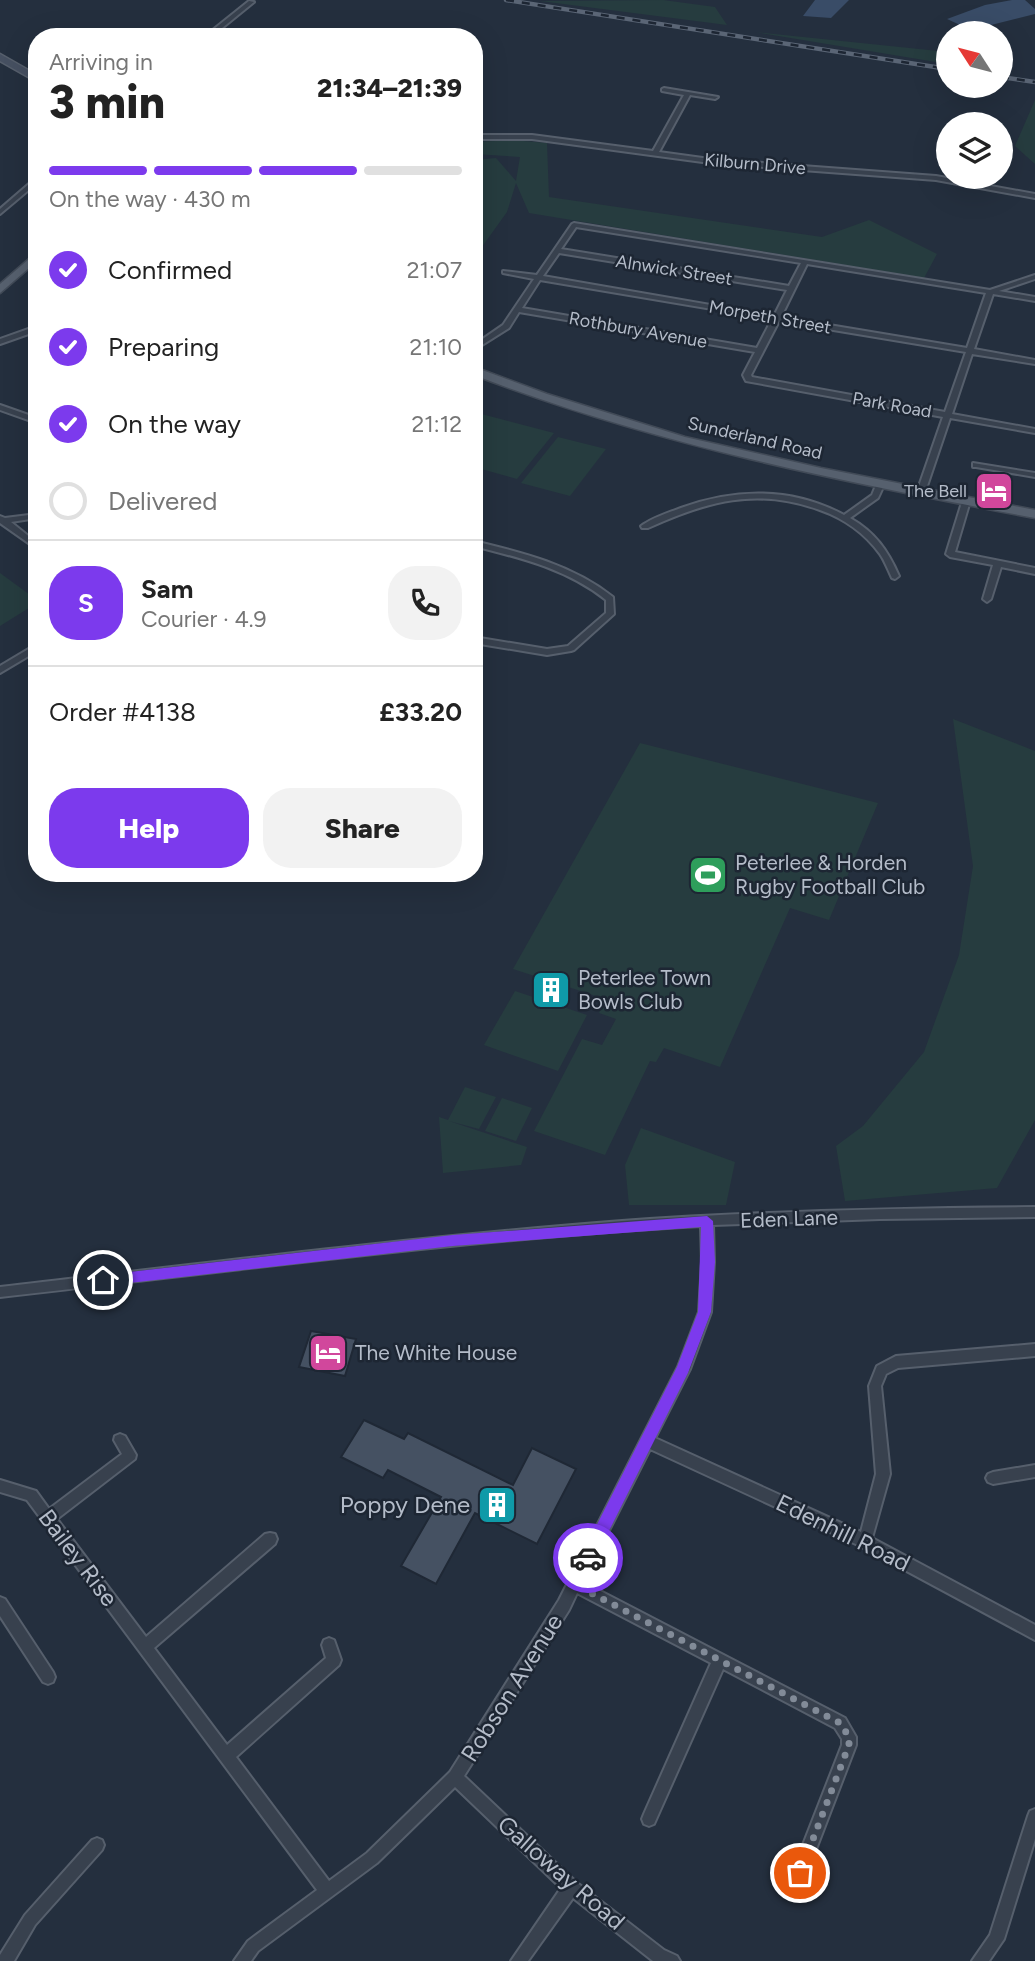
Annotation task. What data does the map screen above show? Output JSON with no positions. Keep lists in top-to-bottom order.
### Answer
{
  "streets": {
    "main road": ["Sunderland Road"],
    "street": [
      "Kilburn Drive",
      "Alnwick Street",
      "Morpeth Street",
      "Rothbury Avenue",
      "Park Road",
      "Eden Lane",
      "Edenhill Road",
      "Bailey Rise",
      "Robson Avenue",
      "Galloway Road"
    ]
  },
  "crossings": [
    ["Rothbury Avenue", "Park Road"],
    ["Eden Lane", "Robson Avenue"],
    ["Edenhill Road", "Robson Avenue"],
    ["Bailey Rise", "Robson Avenue"],
    ["Robson Avenue", "Galloway Road"]
  ],
  "places": {
    "hotel": ["The Bell", "The White House"],
    "sports": ["Peterlee & Horden Rugby Football Club"],
    "building": ["Peterlee Town Bowls Club", "Poppy Dene"]
  },
  "north": "top left",
  "page": {
    "heading": ["3 min", "Arriving in", "21:34–21:39"],
    "panel": [
      "Sam",
      "Courier · 4.9",
      "Order #4138",
      "£33.20"
    ],
    "bar": "On the way · 430 m",
    "list": [
      ["Confirmed", "21:07"],
      ["Preparing", "21:10"],
      ["On the way", "21:12"],
      "Delivered"
    ],
    "round": "S",
    "buttons": ["Help", "Share"]
  }
}
